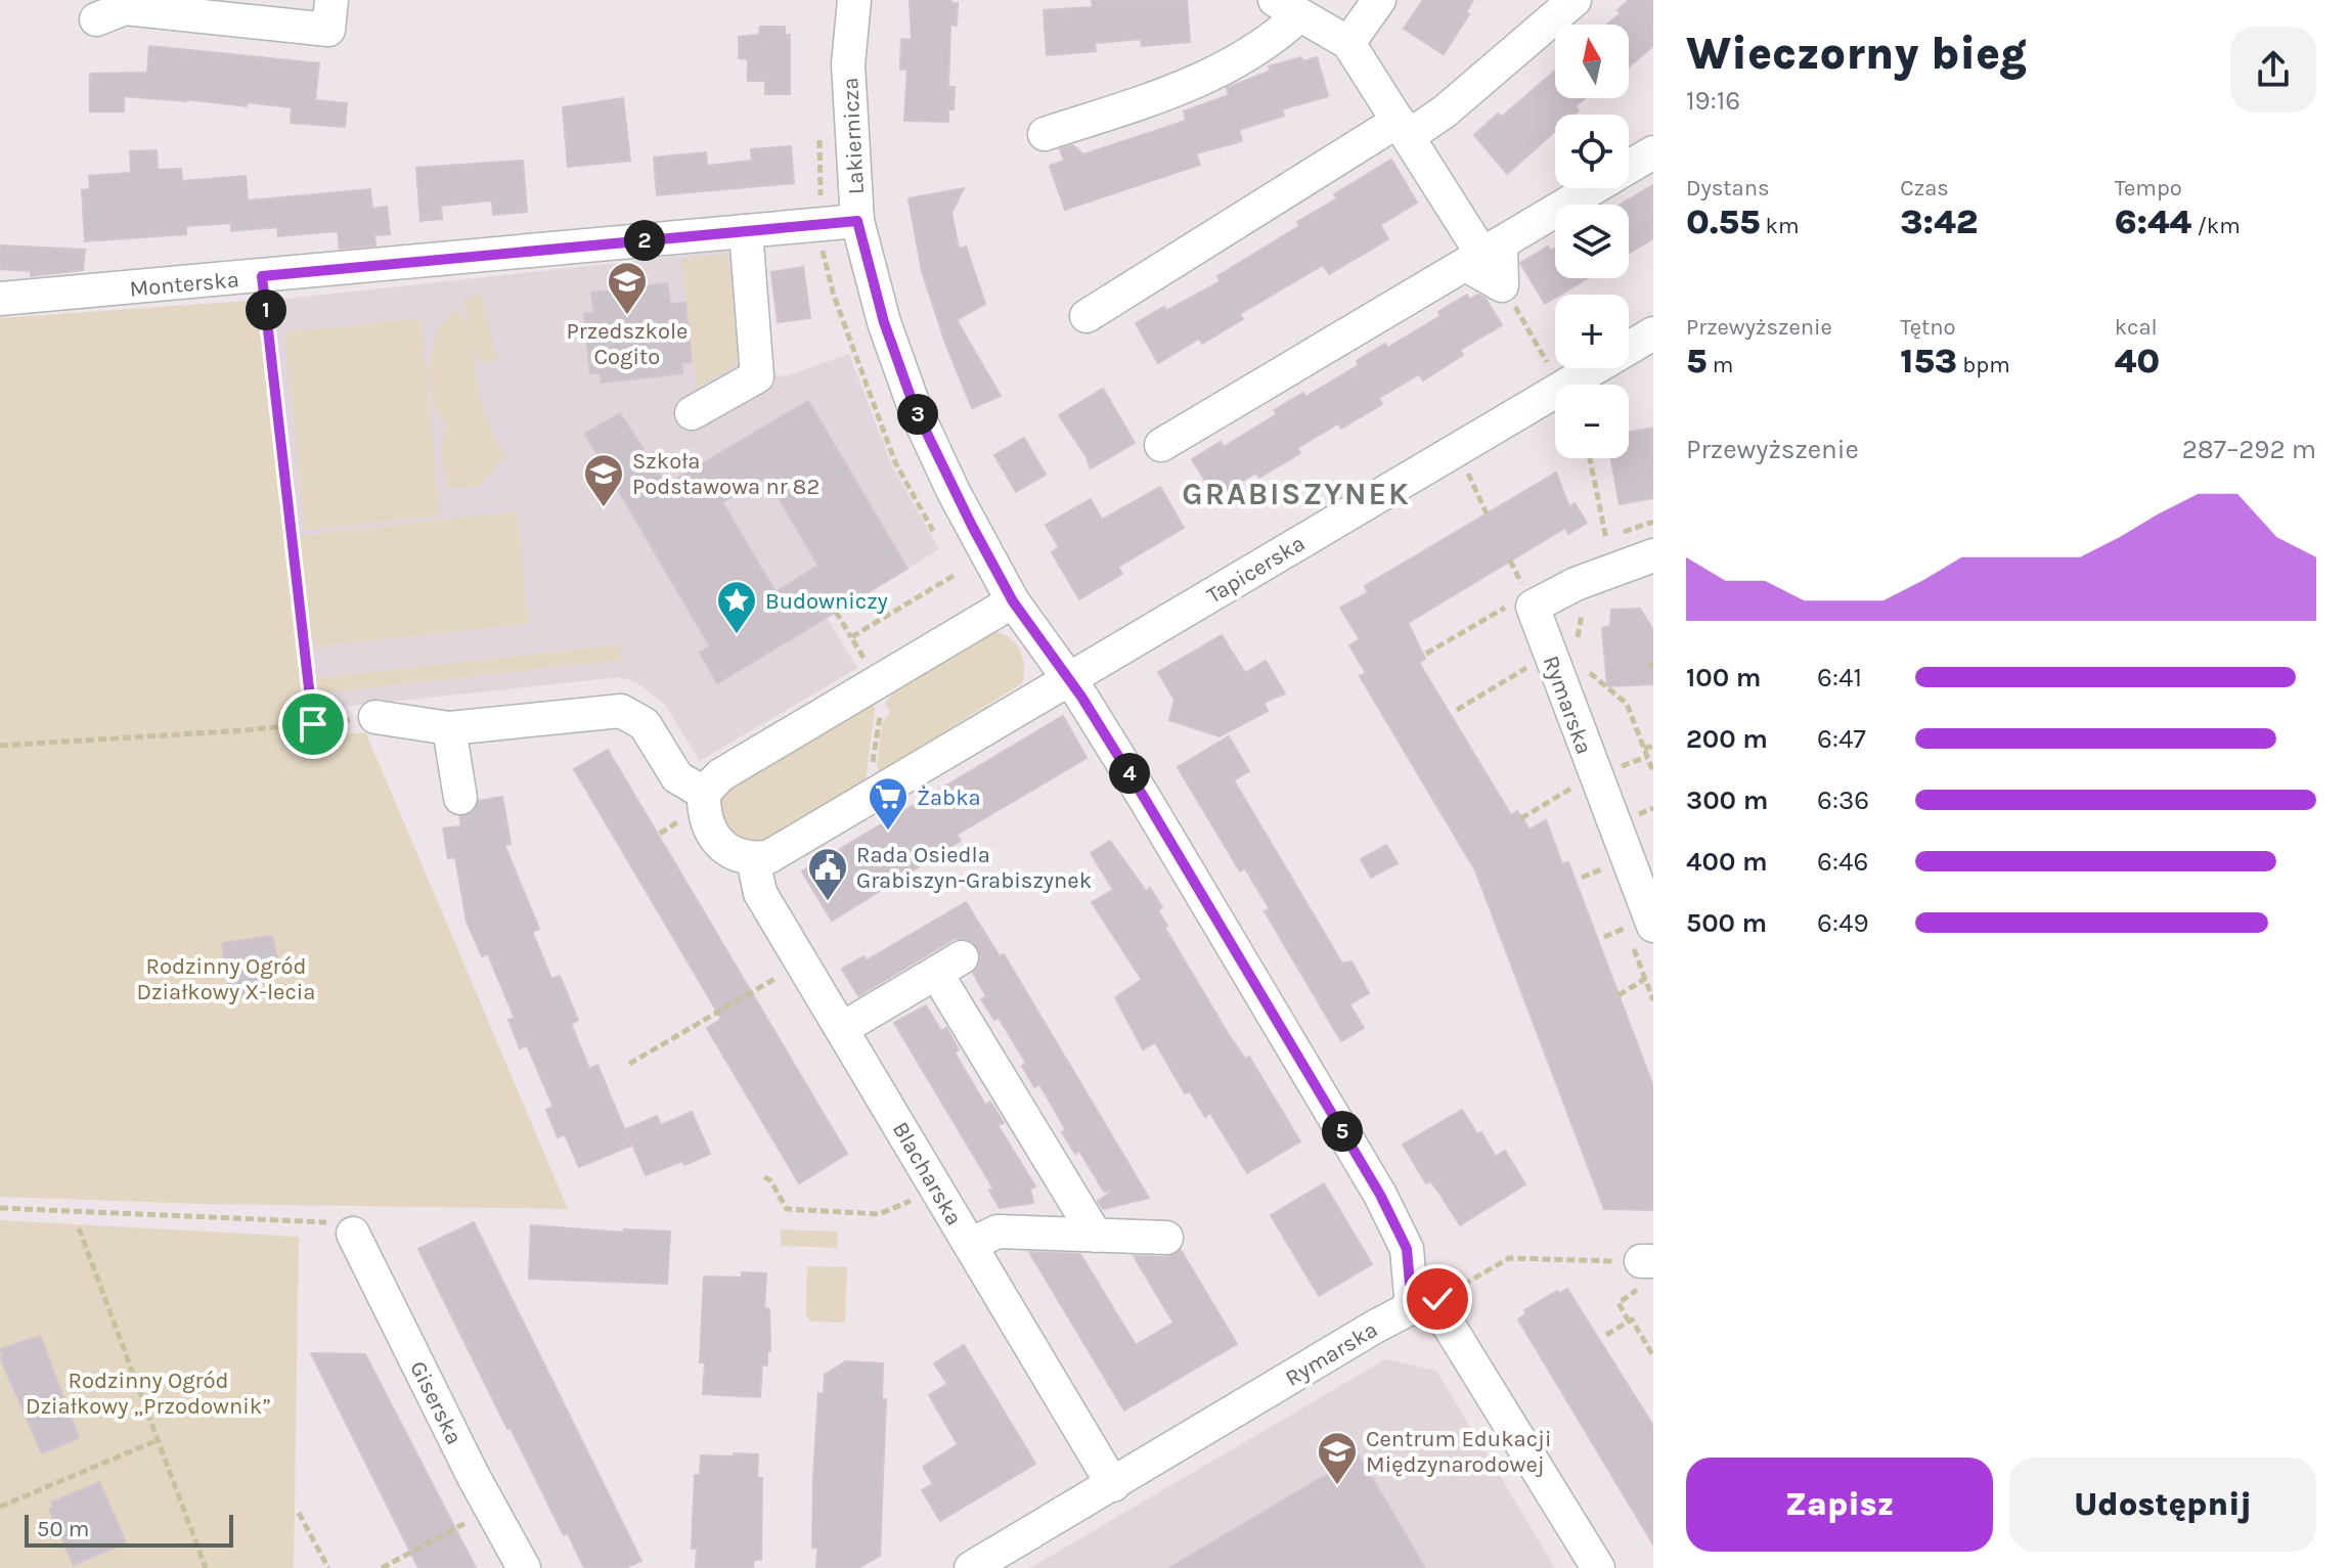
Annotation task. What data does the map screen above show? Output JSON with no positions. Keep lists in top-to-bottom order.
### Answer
{
  "streets": {
    "street": [
      "Lakiernicza",
      "Monterska",
      "Tapicerska",
      "Rymarska",
      "Blacharska",
      "Giserska"
    ]
  },
  "crossings": [
    ["Lakiernicza", "Monterska"],
    ["Lakiernicza", "Tapicerska"],
    ["Lakiernicza", "Rymarska"],
    ["Rymarska", "Blacharska"]
  ],
  "districts": ["GRABISZYNEK"],
  "parks": ["Rodzinny Ogród Działkowy X-lecia", "Rodzinny Ogród Działkowy „Przodownik”"],
  "places": {
    "school or university": ["Przedszkole Cogito", "Szkoła Podstawowa nr 82", "Centrum Edukacji Międzynarodowej"],
    "place": ["Budowniczy"],
    "supermarket": ["Żabka"],
    "public building": ["Rada Osiedla Grabiszyn-Grabiszynek"]
  },
  "scale_bar": "50 m",
  "north": "top",
  "page": {
    "heading": ["Wieczorny bieg", "19:16"],
    "map_buttons": ["+", "−"],
    "stats": [
      ["Dystans", "0.55 km"],
      ["Czas", "3:42"],
      ["Tempo", "6:44 /km"],
      ["Przewyższenie", "5 m"],
      ["Tętno", "153 bpm"],
      ["kcal", "40"]
    ],
    "pins": [
      "2",
      "1",
      "3",
      "4",
      "5"
    ],
    "chart": ["Przewyższenie", "287–292 m"],
    "list": [
      {
        "name": "100 m",
        "note": "6:41"
      },
      {
        "name": "200 m",
        "note": "6:47"
      },
      {
        "name": "300 m",
        "note": "6:36"
      },
      {
        "name": "400 m",
        "note": "6:46"
      },
      {
        "name": "500 m",
        "note": "6:49"
      }
    ],
    "buttons": ["Zapisz", "Udostępnij"],
    "scale": "50 m"
  }
}
